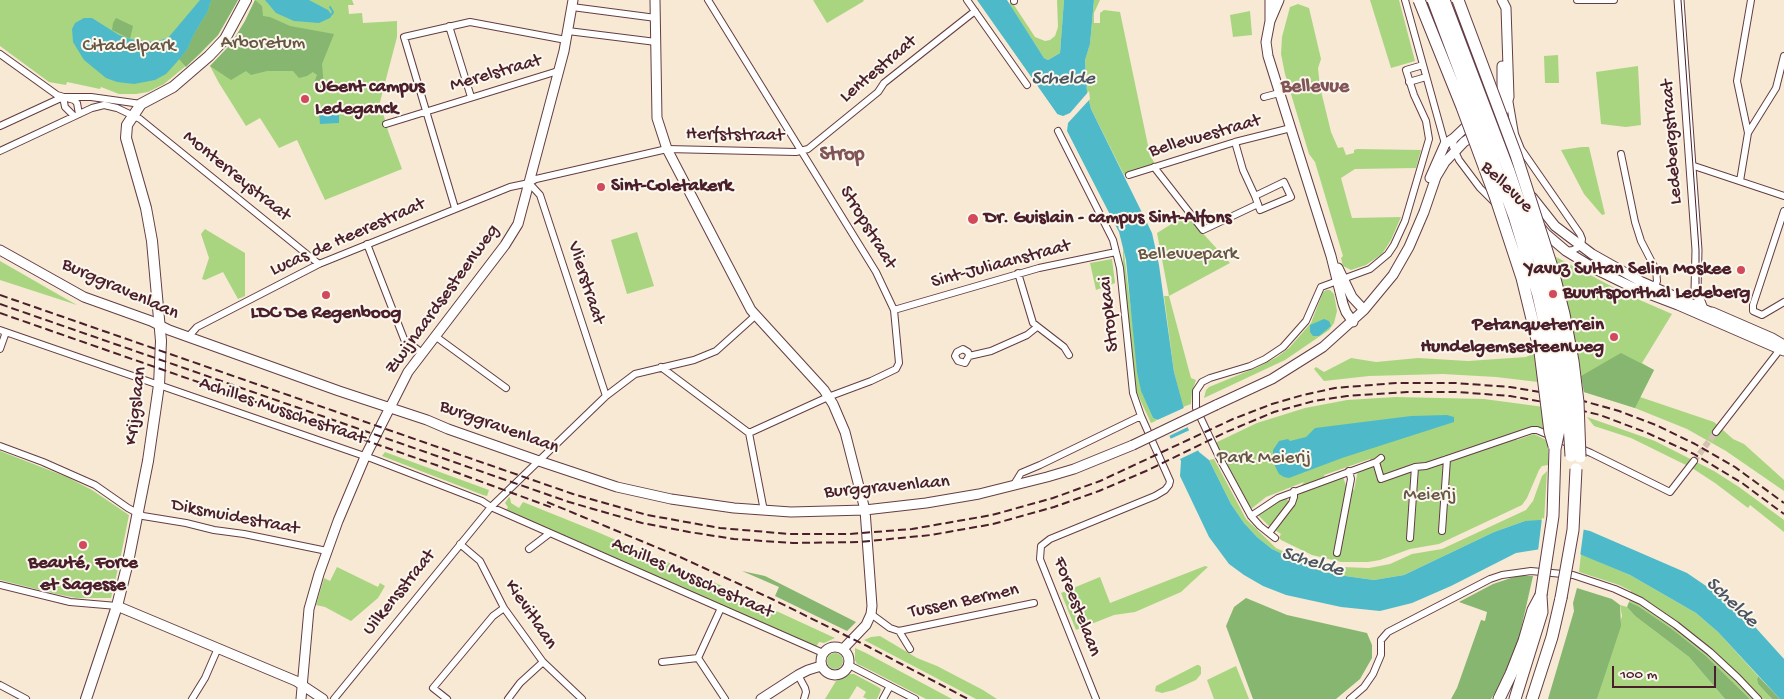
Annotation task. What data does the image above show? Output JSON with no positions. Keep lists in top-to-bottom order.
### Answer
{
  "streets": {
    "main road": ["Krijgslaan"],
    "street": [
      "Lentestraat",
      "Merelstraat",
      "Herfststraat",
      "Bellevuestraat",
      "Ledebergstraat",
      "Monterreystraat",
      "Bellevue",
      "Stropstraat",
      "Lucas de Heerestraat",
      "Sint-Juliaanstraat",
      "Vlierstraat",
      "Burggravenlaan",
      "Zwijnaardsesteenweg",
      "Stropkaai",
      "Achilles Musschestraat",
      "Diksmuidestraat",
      "Uilkensstraat",
      "Tussen Bermen",
      "Foreestelaan",
      "Kievitlaan"
    ]
  },
  "crossings": [
    ["Lentestraat", "Herfststraat"],
    ["Lentestraat", "Stropstraat"],
    ["Merelstraat", "Zwijnaardsesteenweg"],
    ["Herfststraat", "Stropstraat"],
    ["Herfststraat", "Lucas de Heerestraat"],
    ["Herfststraat", "Vlierstraat"],
    ["Herfststraat", "Zwijnaardsesteenweg"],
    ["Monterreystraat", "Lucas de Heerestraat"],
    ["Monterreystraat", "Krijgslaan"],
    ["Stropstraat", "Sint-Juliaanstraat"],
    ["Lucas de Heerestraat", "Vlierstraat"],
    ["Lucas de Heerestraat", "Burggravenlaan"],
    ["Lucas de Heerestraat", "Zwijnaardsesteenweg"],
    ["Sint-Juliaanstraat", "Stropkaai"],
    ["Vlierstraat", "Zwijnaardsesteenweg"],
    ["Vlierstraat", "Uilkensstraat"],
    ["Burggravenlaan", "Zwijnaardsesteenweg"],
    ["Burggravenlaan", "Krijgslaan"],
    ["Burggravenlaan", "Uilkensstraat"],
    ["Zwijnaardsesteenweg", "Achilles Musschestraat"],
    ["Zwijnaardsesteenweg", "Diksmuidestraat"],
    ["Stropkaai", "Foreestelaan"],
    ["Krijgslaan", "Achilles Musschestraat"],
    ["Krijgslaan", "Diksmuidestraat"],
    ["Achilles Musschestraat", "Uilkensstraat"],
    ["Uilkensstraat", "Kievitlaan"]
  ],
  "districts": ["Bellevue", "Strop"],
  "water": ["Schelde"],
  "parks": [
    "Arboretum",
    "Citadelpark",
    "Bellevuepark",
    "Park Meierij",
    "Meierij"
  ],
  "places": [
    "UGent campus Ledeganck",
    "Sint-Coletakerk",
    "Dr. Guislain - campus Sint-Alfons",
    "Yavuz Sultan Selim Moskee",
    "Buurtsporthal Ledeberg",
    "LDC De Regenboog",
    "Petanqueterrein Hundelgemsesteenweg",
    "Beauté, Force et Sagesse"
  ],
  "scale_bar": "100 m"
}
